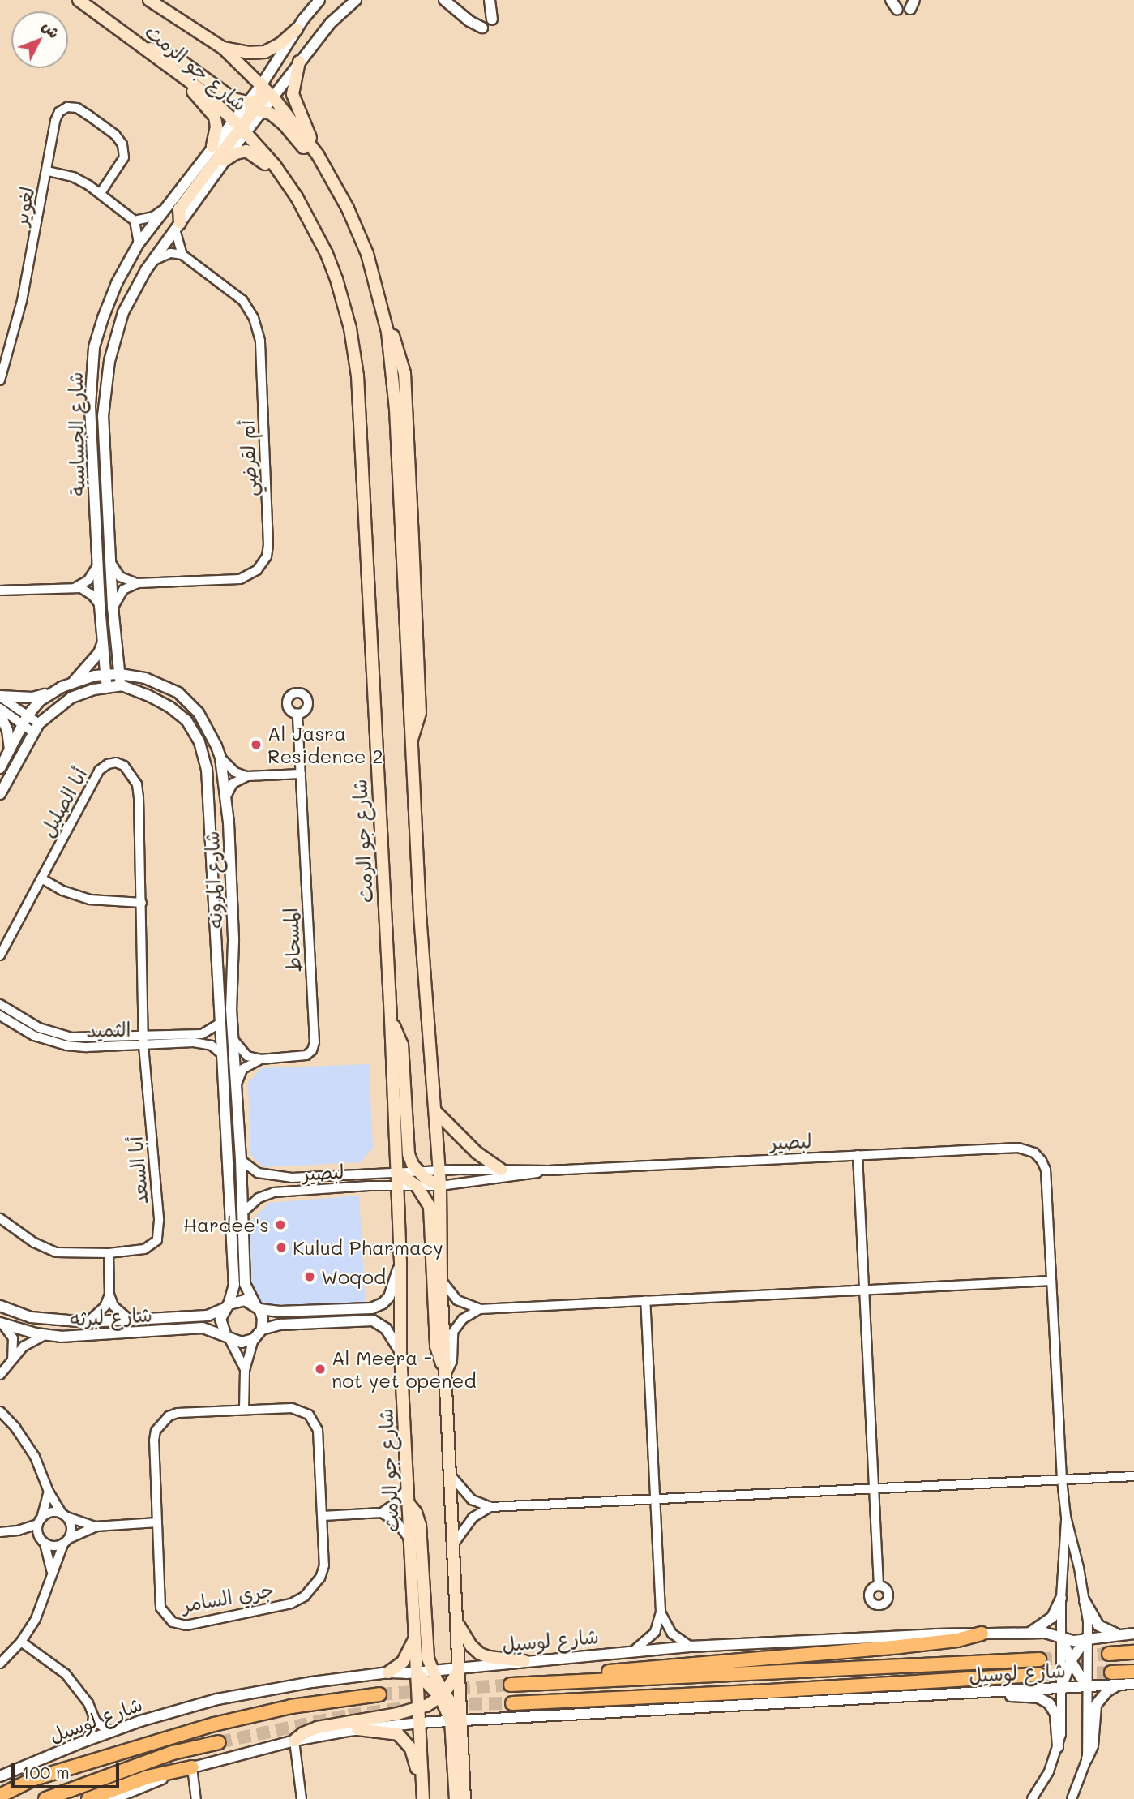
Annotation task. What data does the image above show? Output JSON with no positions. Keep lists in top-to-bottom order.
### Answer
{
  "streets": {
    "highway": ["شارع لوسيل"],
    "main road": ["شارع جو الرمث"],
    "street": [
      "لغوير",
      "شارع الجساسية",
      "أم لقرضي",
      "أبا الصليل",
      "شارع المرونه",
      "المسحاط",
      "الثميد",
      "لبصير",
      "أبا السعد",
      "شارع لبرثه",
      "جري السامر"
    ]
  },
  "crossings": [
    ["شارع جو الرمث", "شارع الجساسية"],
    ["شارع جو الرمث", "شارع المرونه"],
    ["شارع جو الرمث", "لبصير"],
    ["شارع جو الرمث", "شارع لوسيل"],
    ["شارع الجساسية", "شارع المرونه"],
    ["أبا الصليل", "الثميد"],
    ["أبا الصليل", "أبا السعد"],
    ["شارع المرونه", "الثميد"],
    ["شارع المرونه", "لبصير"],
    ["شارع المرونه", "شارع لبرثه"],
    ["الثميد", "أبا السعد"]
  ],
  "places": [
    "Al Jasra Residence 2",
    "Hardee's",
    "Kulud Pharmacy",
    "Woqod",
    "Al Meera - not yet opened"
  ],
  "scale_bar": "100 m",
  "north": "top right"
}
